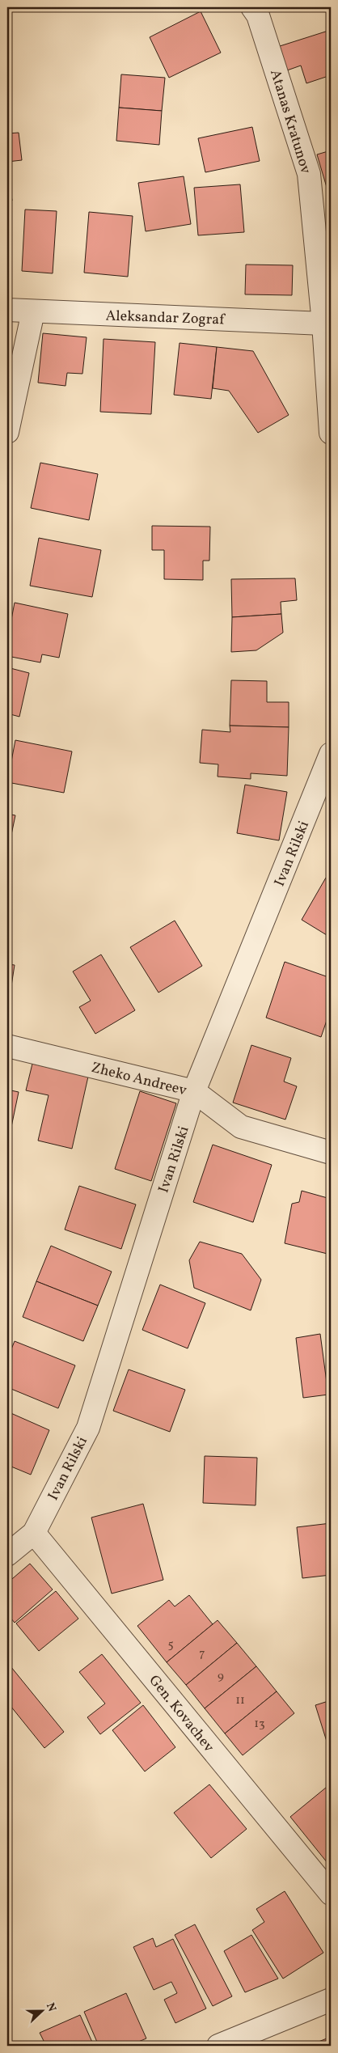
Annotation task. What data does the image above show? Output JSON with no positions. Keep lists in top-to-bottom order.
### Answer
{
  "streets": {
    "street": [
      "Atanas Kratunov",
      "Aleksandar Zograf",
      "Ivan Rilski",
      "Zheko Andreev",
      "Gen. Kovachev"
    ]
  },
  "crossings": [
    ["Atanas Kratunov", "Aleksandar Zograf"],
    ["Ivan Rilski", "Zheko Andreev"],
    ["Ivan Rilski", "Gen. Kovachev"]
  ],
  "house_numbers": [
    "5",
    "7",
    "9",
    "11",
    "13"
  ],
  "north": "right"
}
